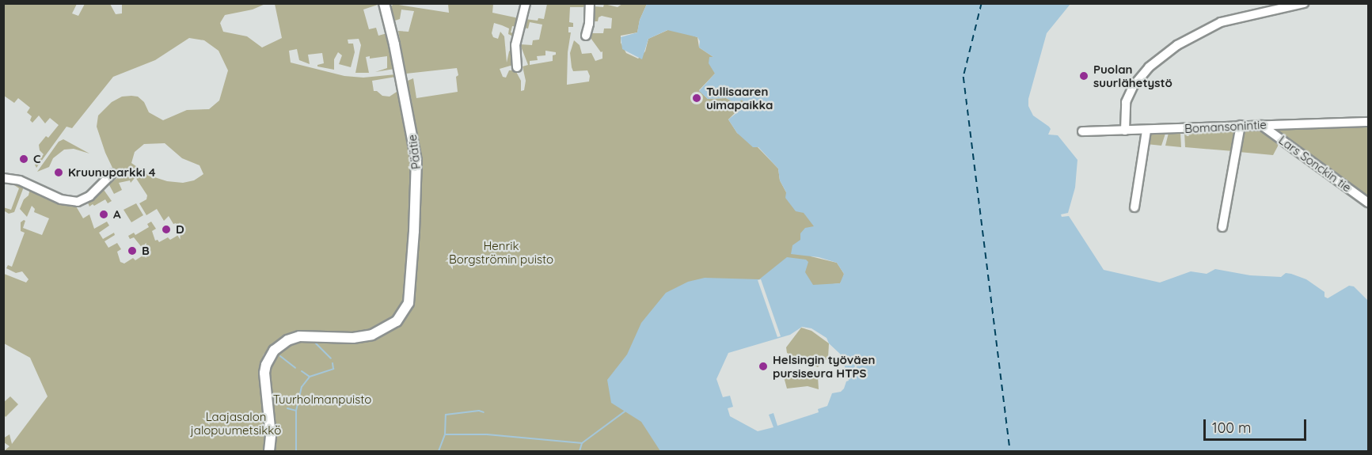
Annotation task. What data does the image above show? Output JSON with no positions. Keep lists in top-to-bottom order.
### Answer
{
  "streets": {
    "street": ["Bomansonintie", "Päätie", "Lars Sonckin tie"]
  },
  "crossings": [
    ["Bomansonintie", "Lars Sonckin tie"]
  ],
  "parks": ["Henrik Borgströmin puisto", "Tuurholmanpuisto", "Laajasalon jalopuumetsikkö"],
  "places": [
    "Puolan suurlähetystö",
    "Tullisaaren uimapaikka",
    "C",
    "Kruunuparkki 4",
    "A",
    "D",
    "B",
    "Helsingin työväen pursiseura HTPS"
  ],
  "scale_bar": "100 m"
}
